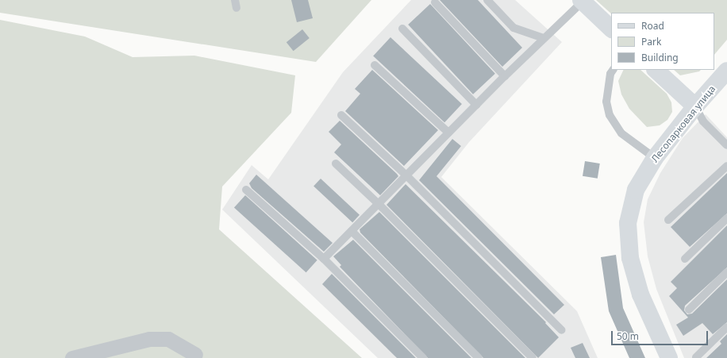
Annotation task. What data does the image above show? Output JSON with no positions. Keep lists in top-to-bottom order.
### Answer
{
  "streets": {
    "street": ["Лесопарковая улица"]
  },
  "legend": ["Road", "Park", "Building"],
  "scale_bar": "50 m"
}
